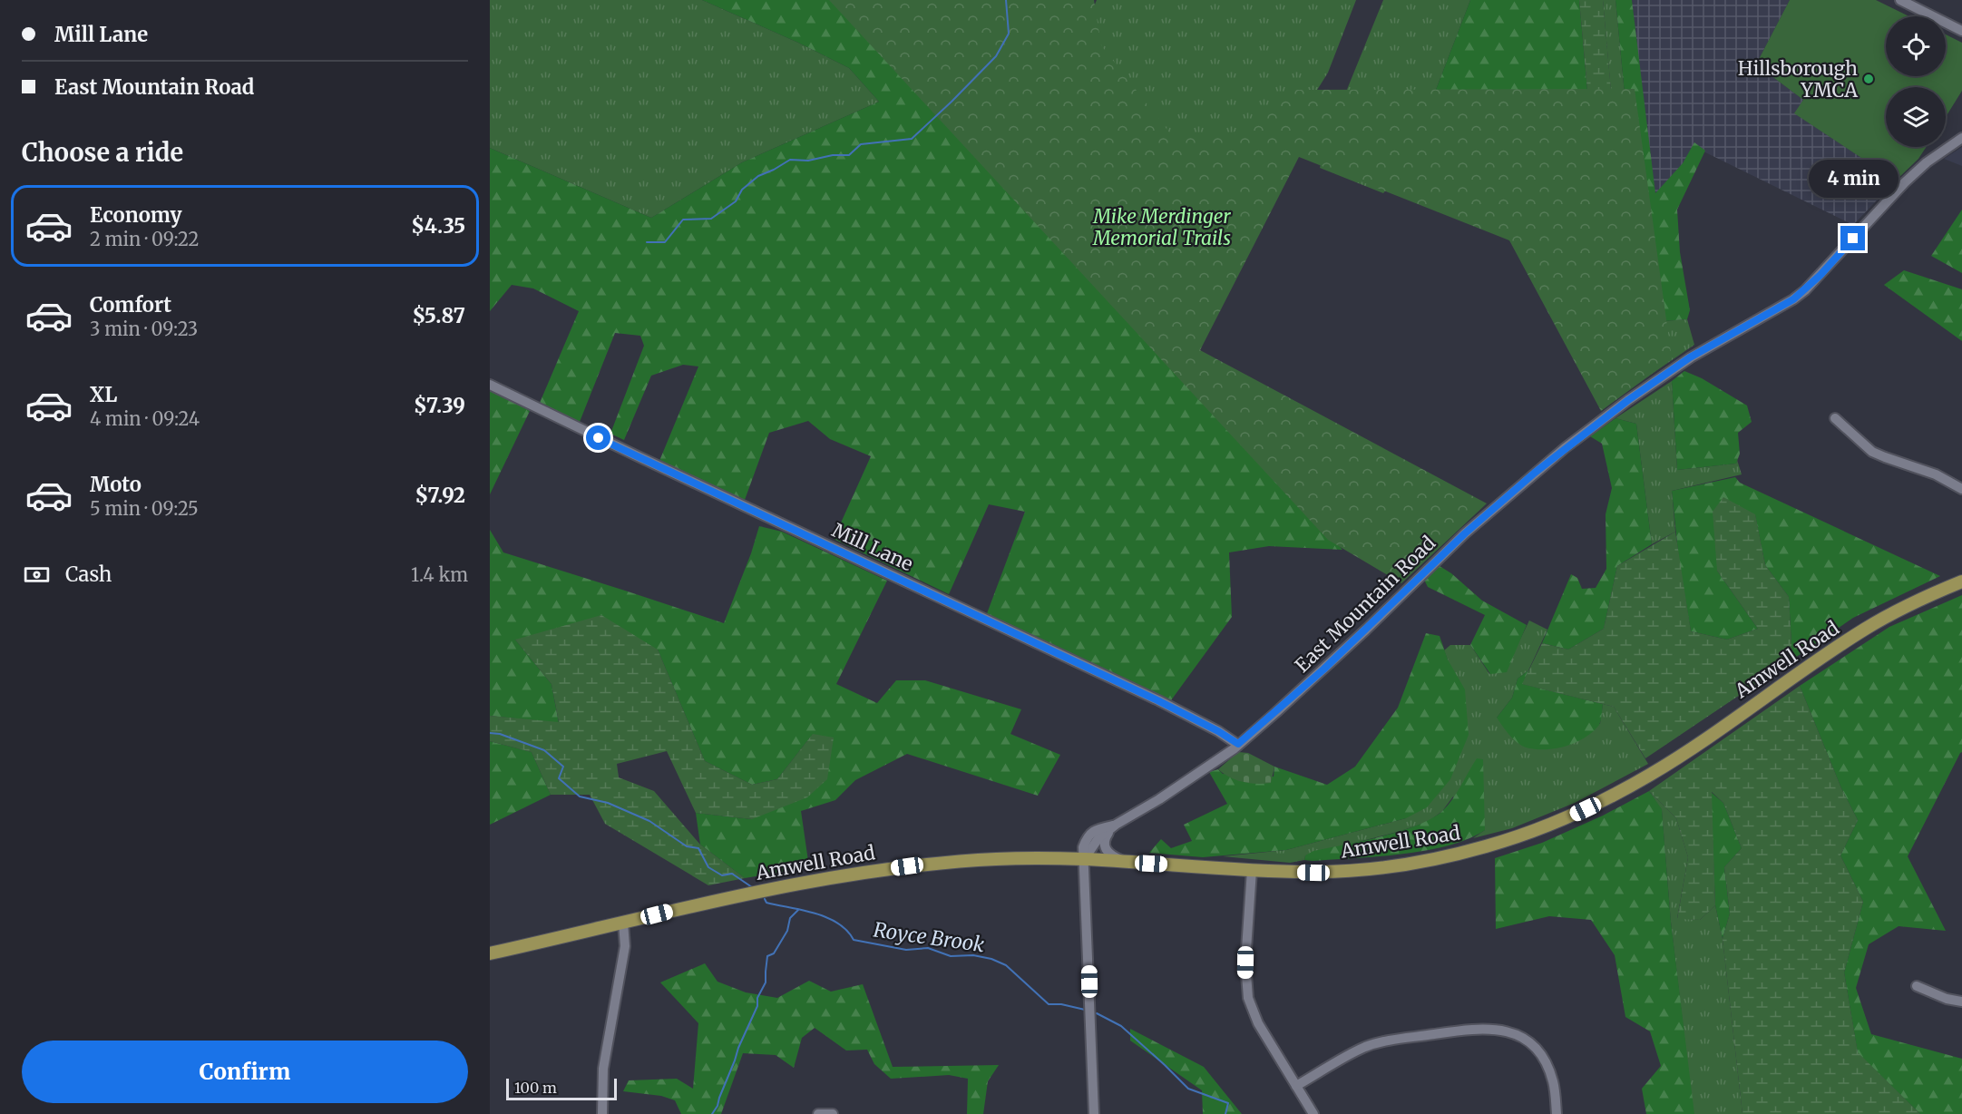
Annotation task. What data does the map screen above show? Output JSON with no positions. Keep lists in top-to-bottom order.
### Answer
{
  "streets": {
    "main road": ["Amwell Road"],
    "street": ["Mill Lane", "East Mountain Road"]
  },
  "crossings": [
    ["Mill Lane", "East Mountain Road"],
    ["East Mountain Road", "Amwell Road"]
  ],
  "water": ["Royce Brook"],
  "parks": ["Mike Merdinger Memorial Trails"],
  "places": ["Hillsborough YMCA"],
  "scale_bar": "100 m",
  "page": {
    "banner": ["Mill Lane", "East Mountain Road"],
    "heading": "Choose a ride",
    "bubble": "4 min",
    "list": [
      {
        "name": "Economy",
        "note": "2 min · 09:22",
        "value": "$4.35"
      },
      {
        "name": "Comfort",
        "note": "3 min · 09:23",
        "value": "$5.87"
      },
      {
        "name": "XL",
        "note": "4 min · 09:24",
        "value": "$7.39"
      },
      {
        "name": "Moto",
        "note": "5 min · 09:25",
        "value": "$7.92"
      }
    ],
    "pay": ["Cash", "1.4 km"],
    "buttons": "Confirm",
    "scale": "100 m"
  }
}
